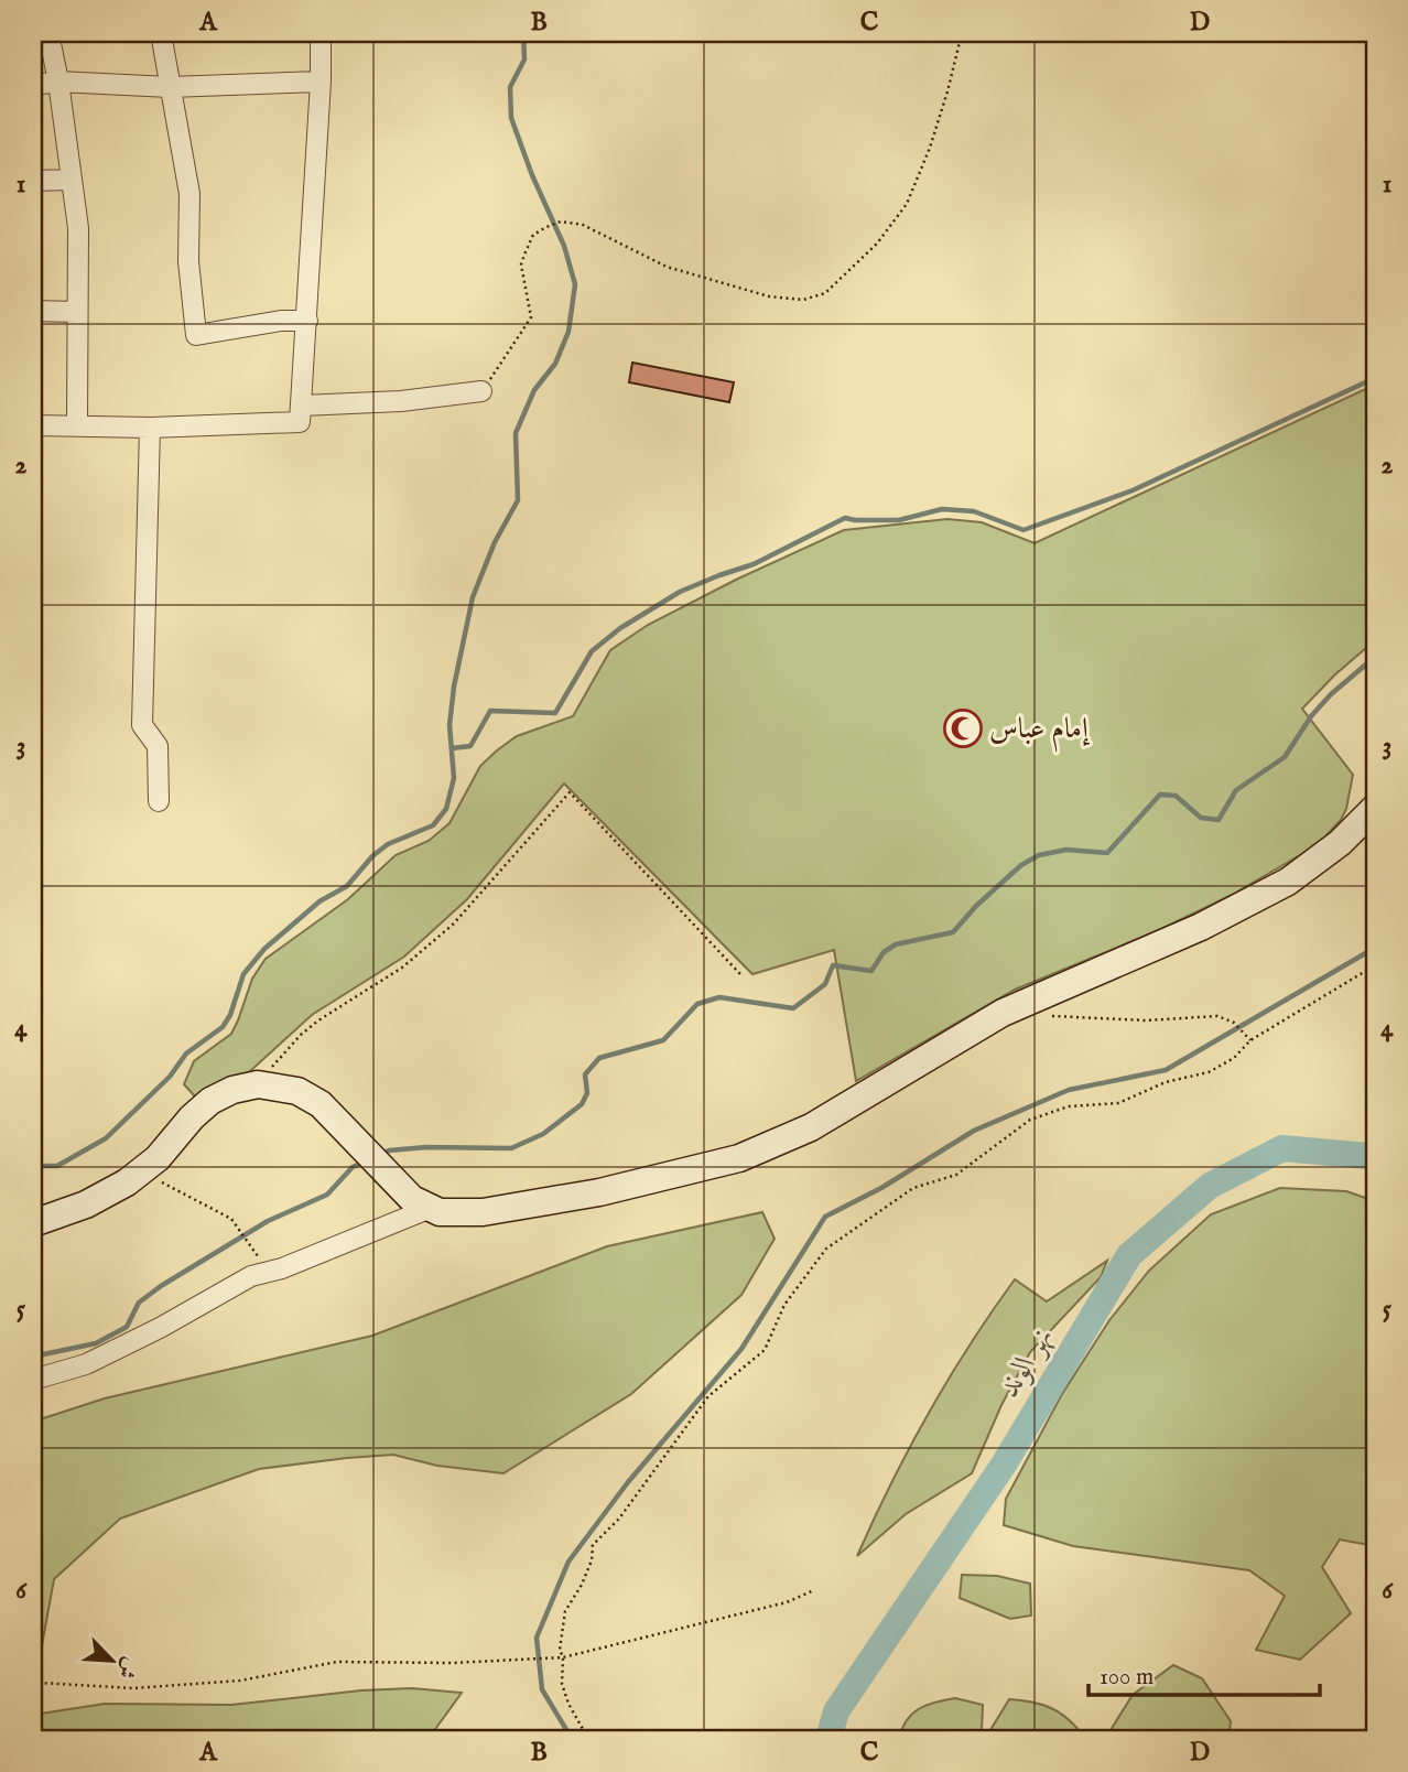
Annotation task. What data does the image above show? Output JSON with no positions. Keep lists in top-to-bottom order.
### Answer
{
  "water": ["نهر الوند"],
  "places": {
    "mosque": ["إمام عباس"]
  },
  "scale_bar": "100 m",
  "north": "bottom right",
  "grid": {
    "columns": [
      "A",
      "B",
      "C",
      "D"
    ],
    "rows": [
      "1",
      "2",
      "3",
      "4",
      "5",
      "6"
    ]
  }
}
